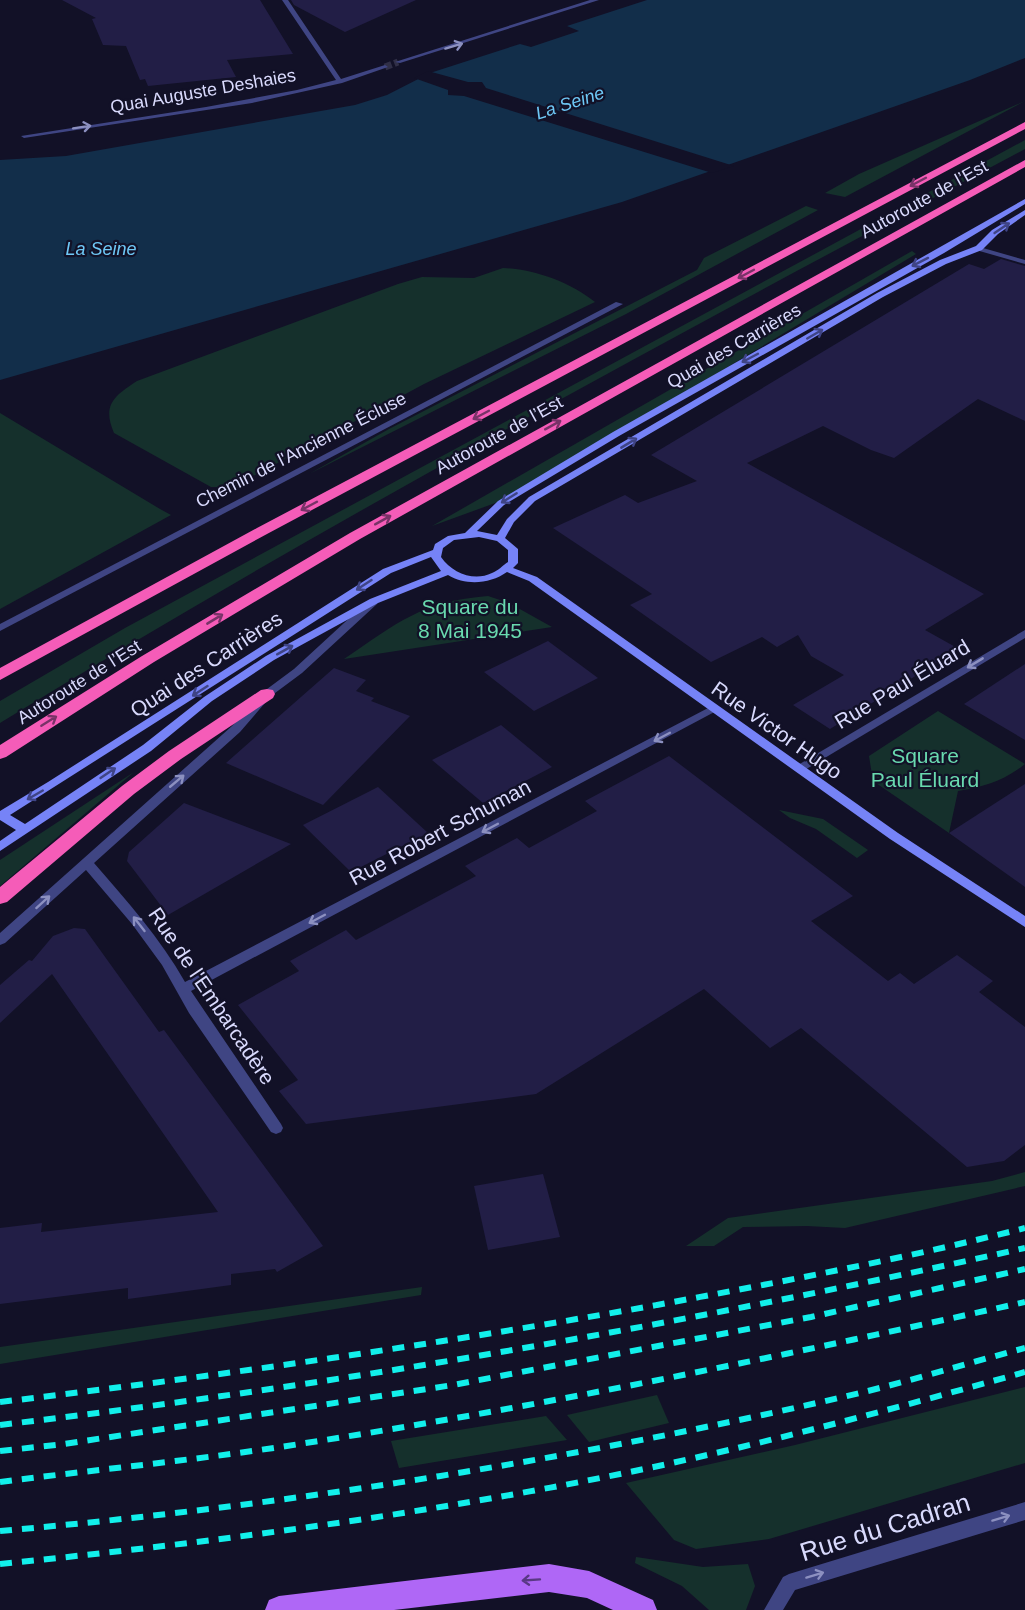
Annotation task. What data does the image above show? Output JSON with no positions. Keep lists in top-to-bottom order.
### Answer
{
  "streets": {
    "highway": ["Autoroute de l’Est"],
    "main road": ["Quai des Carrières", "Rue Victor Hugo"],
    "street": [
      "Quai Auguste Deshaies",
      "Chemin de l'Ancienne Écluse",
      "Rue Paul Éluard",
      "Rue Robert Schuman",
      "Rue de l'Embarcadère",
      "Rue du Cadran"
    ]
  },
  "crossings": [
    ["Quai des Carrières", "Rue Victor Hugo"],
    ["Quai des Carrières", "Rue de l'Embarcadère"],
    ["Rue Paul Éluard", "Rue Victor Hugo"],
    ["Rue Victor Hugo", "Rue Robert Schuman"],
    ["Rue Robert Schuman", "Rue de l'Embarcadère"]
  ],
  "one_way": [
    "Quai Auguste Deshaies",
    "Rue Paul Éluard",
    "Rue Robert Schuman",
    "Rue de l'Embarcadère",
    "Rue du Cadran"
  ],
  "water": ["La Seine"],
  "parks": ["Square du 8 Mai 1945", "Square Paul Éluard"]
}
